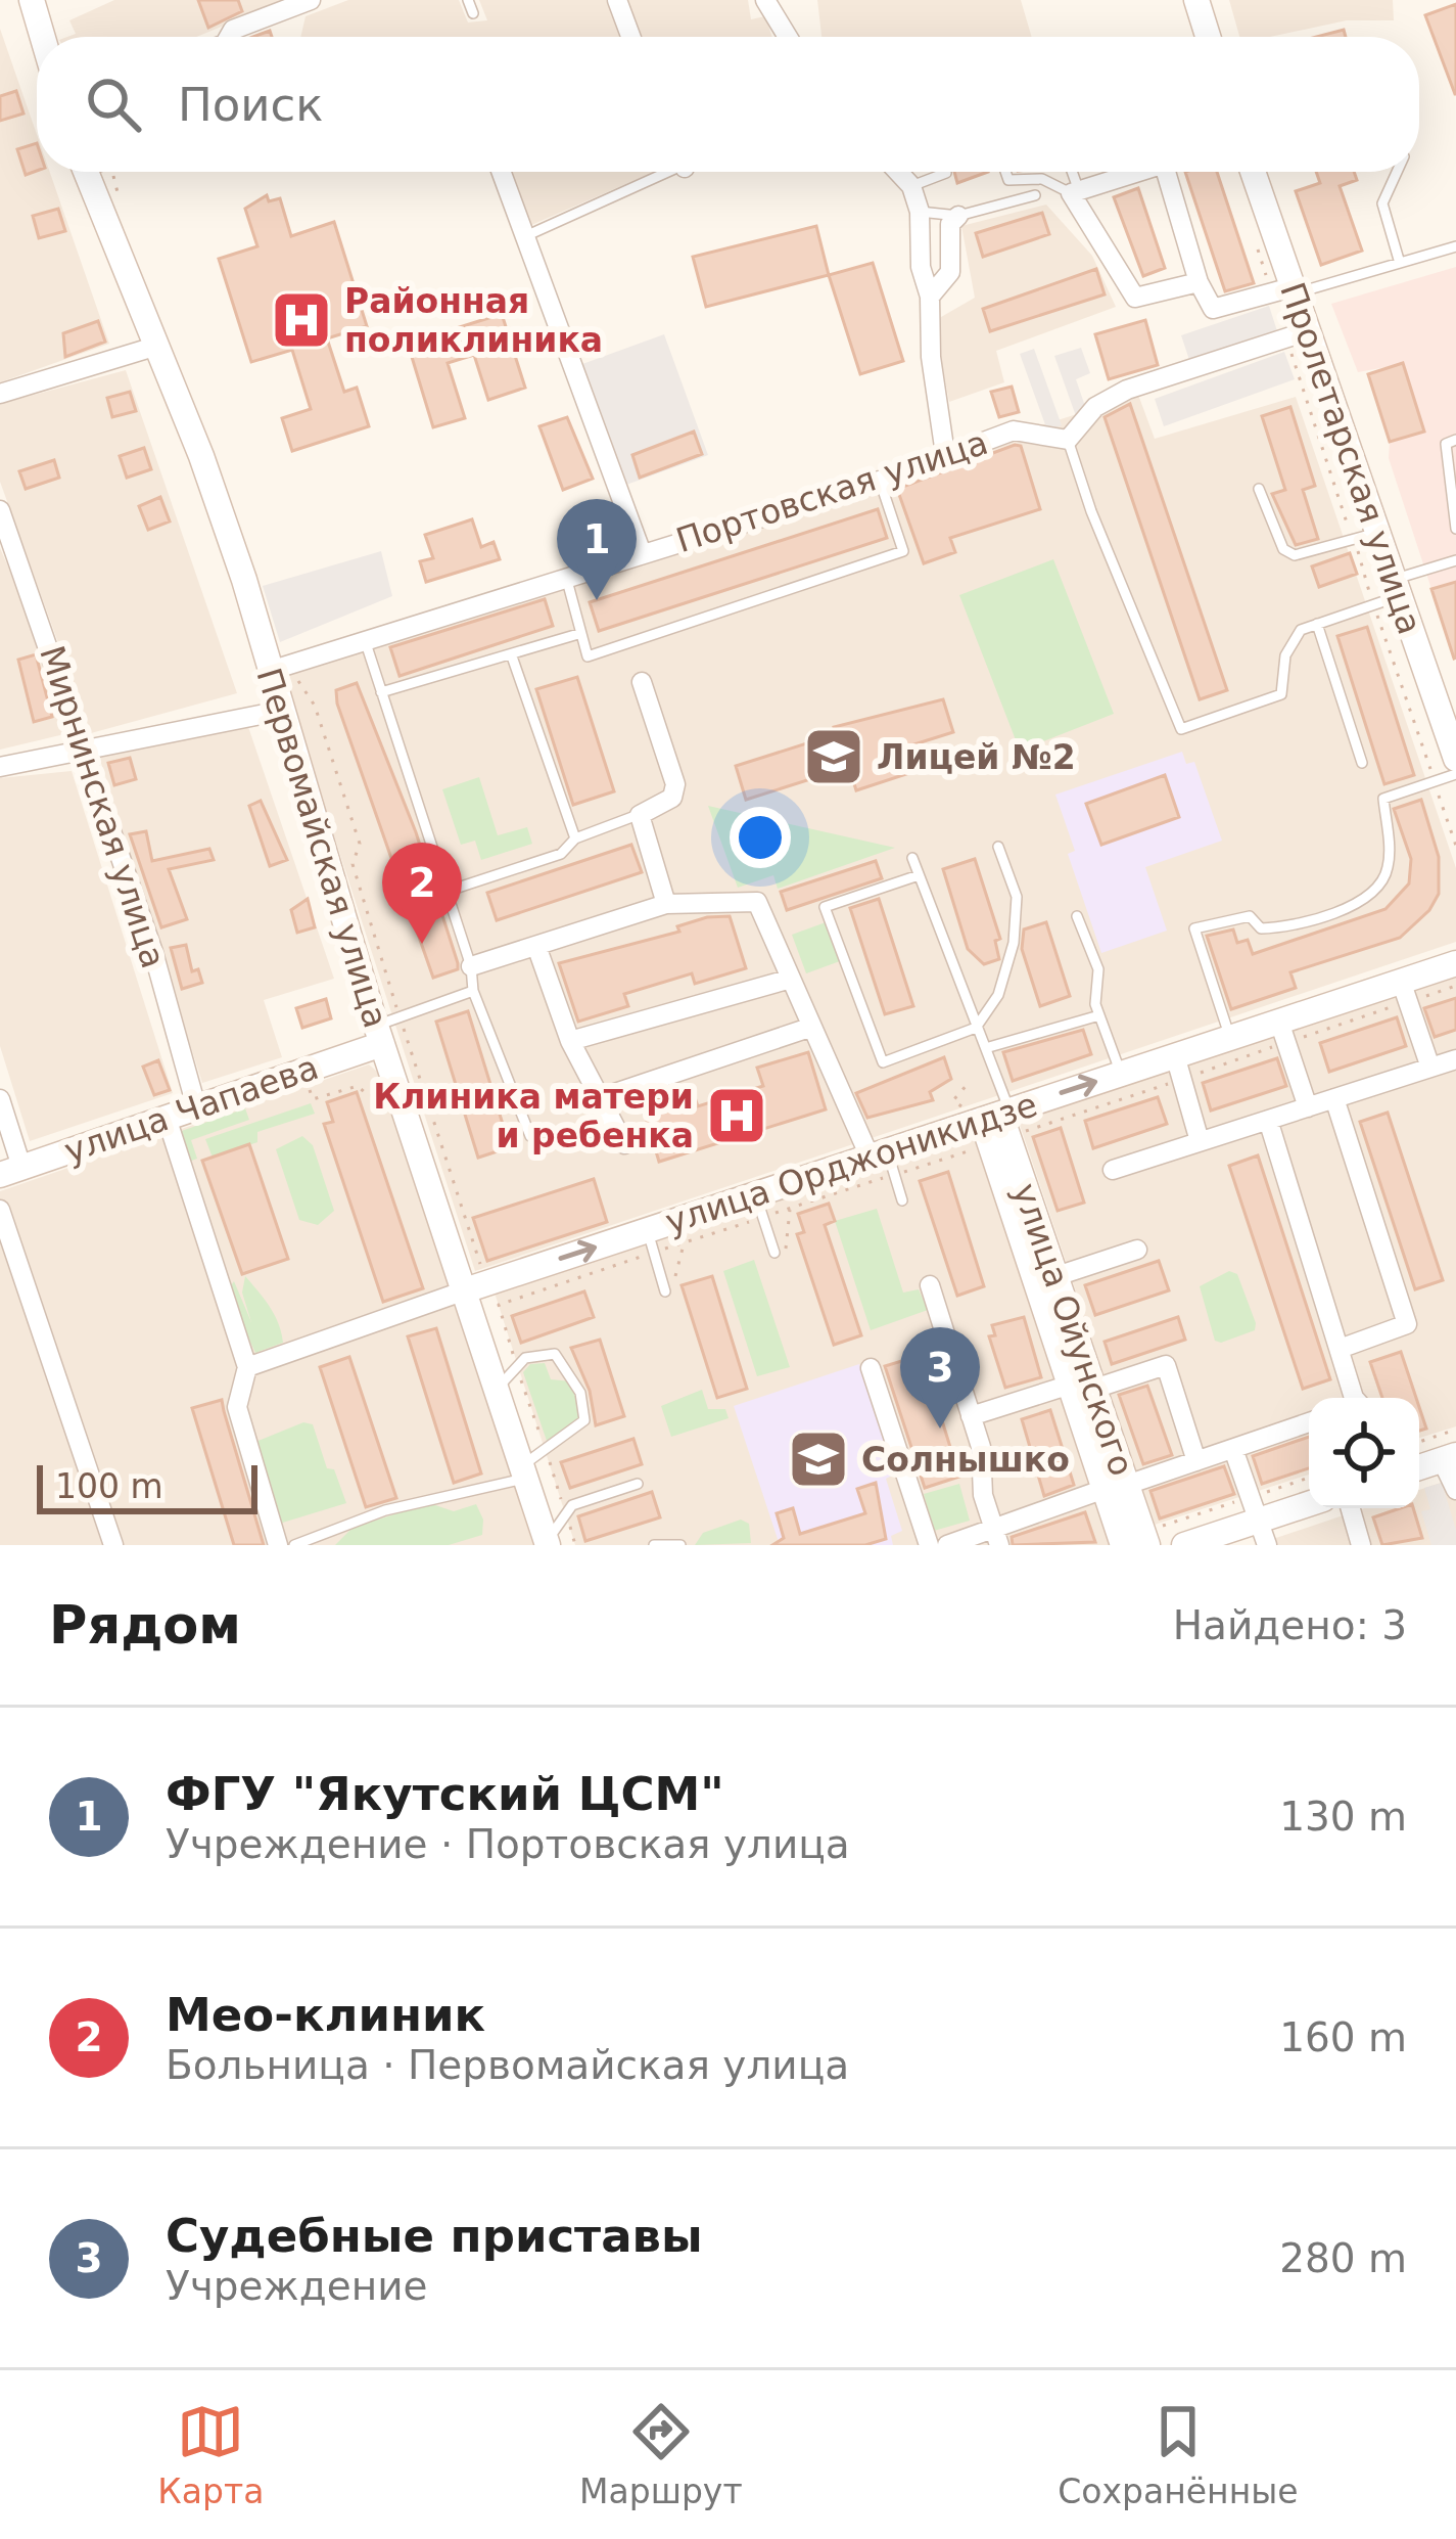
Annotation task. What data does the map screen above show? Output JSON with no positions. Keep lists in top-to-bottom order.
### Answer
{
  "streets": {
    "street": [
      "Пролетарская улица",
      "Портовская улица",
      "Мирнинская улица",
      "Первомайская улица",
      "улица Чапаева",
      "улица Орджоникидзе",
      "улица Ойунского"
    ]
  },
  "crossings": [
    ["Портовская улица", "Первомайская улица"],
    ["Мирнинская улица", "улица Чапаева"],
    ["Первомайская улица", "улица Чапаева"],
    ["Первомайская улица", "улица Орджоникидзе"],
    ["улица Орджоникидзе", "улица Ойунского"]
  ],
  "places": {
    "hospital": ["Районная поликлиника", "Клиника матери и ребенка"],
    "school or university": ["Лицей №2", "Солнышко"]
  },
  "scale_bar": "100 m",
  "page": {
    "search": "Поиск",
    "pins": ["1", "2", "3"],
    "scale": "100 m",
    "heading": ["Рядом", "Найдено: 3"],
    "list": [
      {
        "mark": "1",
        "name": "ФГУ \"Якутский ЦСМ\"",
        "note": "Учреждение · Портовская улица",
        "value": "130 m"
      },
      {
        "mark": "2",
        "name": "Мео-клиник",
        "note": "Больница · Первомайская улица",
        "value": "160 m"
      },
      {
        "mark": "3",
        "name": "Судебные приставы",
        "note": "Учреждение",
        "value": "280 m"
      }
    ],
    "nav": ["Карта", "Маршрут", "Сохранённые"]
  }
}
